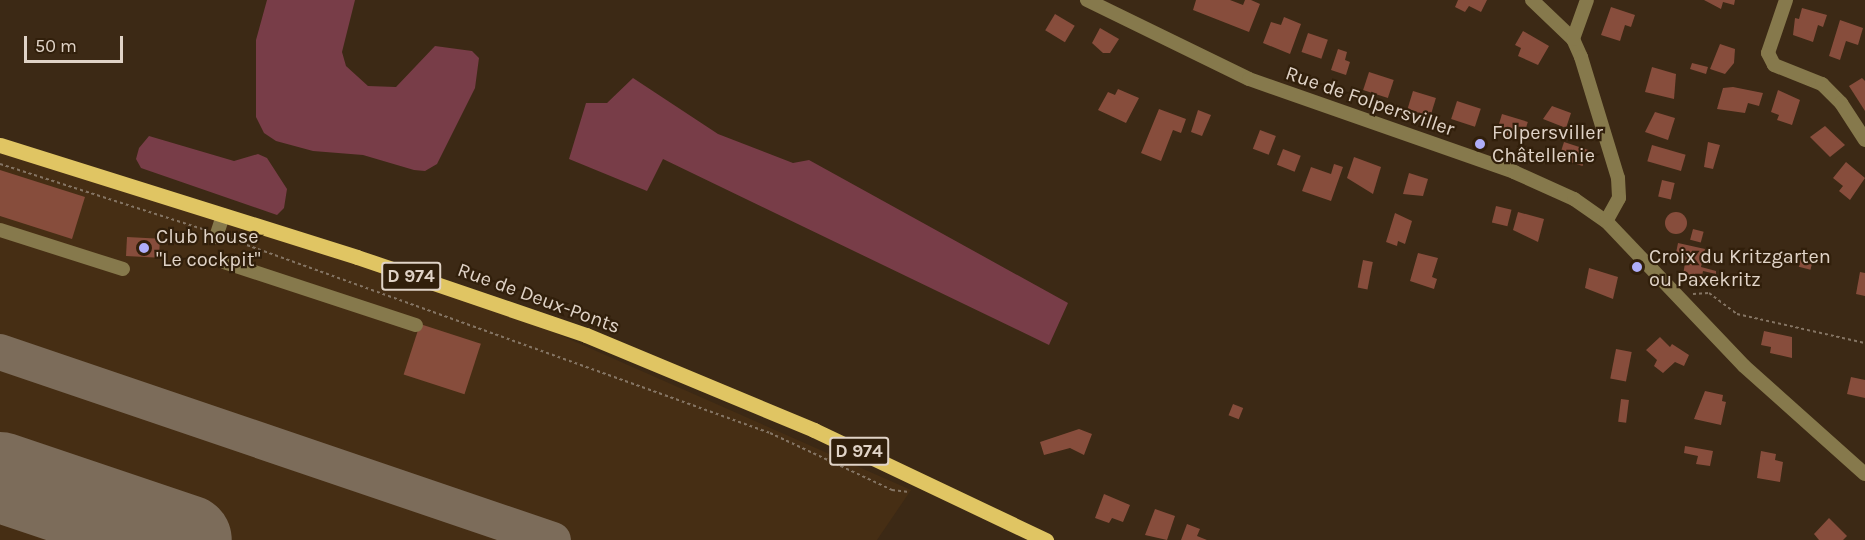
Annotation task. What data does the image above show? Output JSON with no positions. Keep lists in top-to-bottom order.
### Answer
{
  "streets": {
    "main road": ["D 974", "Rue de Deux-Ponts"],
    "street": ["Rue de Folpersviller"]
  },
  "places": ["Folpersviller Châtellenie", "Club house \"Le cockpit\"", "Croix du Kritzgarten ou Paxekritz"],
  "scale_bar": "50 m"
}
